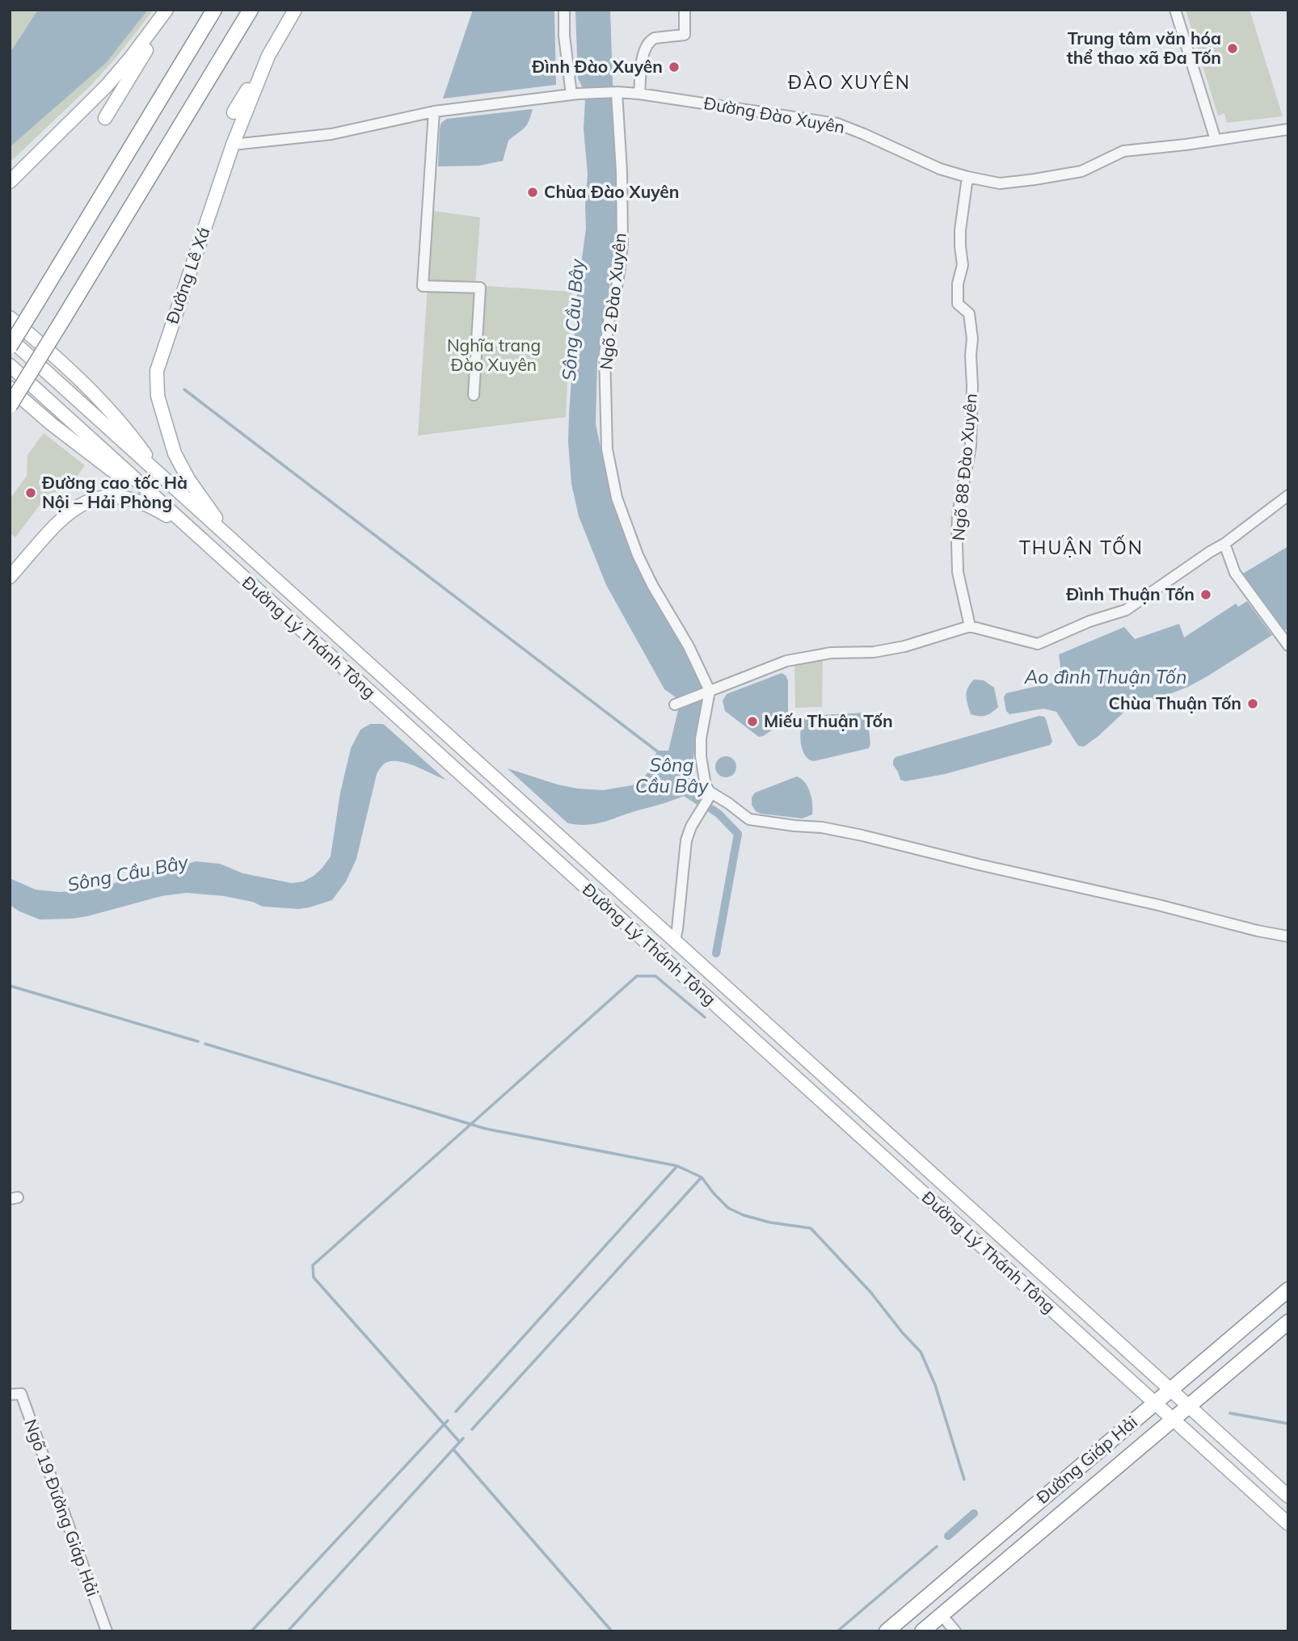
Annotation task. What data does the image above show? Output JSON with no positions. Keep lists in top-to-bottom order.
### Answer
{
  "streets": {
    "highway": ["Đường Giáp Hải"],
    "main road": ["Đường Lê Xá", "Đường Lý Thánh Tông"],
    "street": [
      "Đường Đào Xuyên",
      "Ngõ 2 Đào Xuyên",
      "Ngõ 88 Đào Xuyên",
      "Ngõ 19 Đường Giáp Hải"
    ]
  },
  "crossings": [
    ["Đường Đào Xuyên", "Ngõ 2 Đào Xuyên"],
    ["Đường Đào Xuyên", "Ngõ 88 Đào Xuyên"],
    ["Đường Lê Xá", "Đường Lý Thánh Tông"],
    ["Đường Lý Thánh Tông", "Đường Giáp Hải"]
  ],
  "districts": ["ĐÀO XUYÊN", "THUẬN TỐN"],
  "water": ["Sông Cầu Bây", "Ao đình Thuận Tốn"],
  "parks": ["Nghĩa trang Đào Xuyên"],
  "places": [
    "Trung tâm văn hóa thể thao xã Đa Tốn",
    "Đình Đào Xuyên",
    "Chùa Đào Xuyên",
    "Đường cao tốc Hà Nội – Hải Phòng",
    "Đình Thuận Tốn",
    "Chùa Thuận Tốn",
    "Miếu Thuận Tốn"
  ]
}
